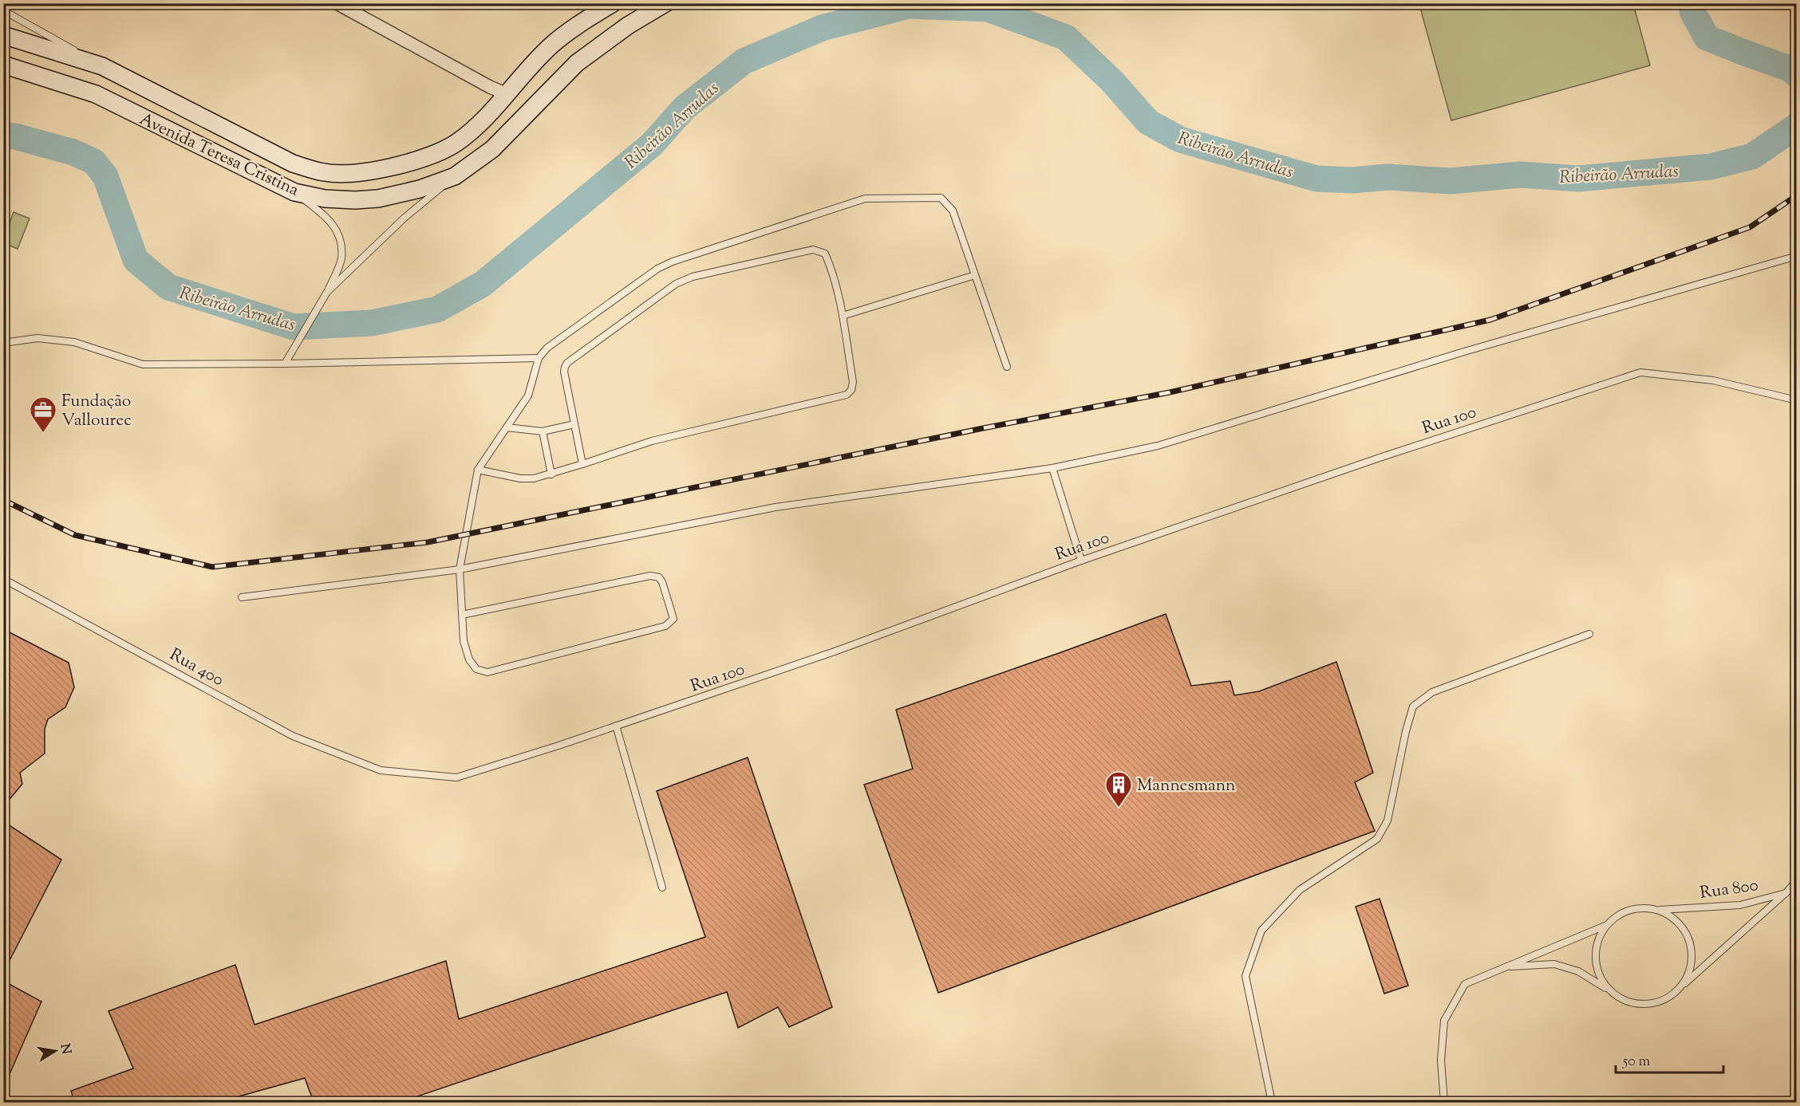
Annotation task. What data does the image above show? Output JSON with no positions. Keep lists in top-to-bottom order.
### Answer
{
  "streets": {
    "main road": ["Avenida Teresa Cristina"],
    "lane": ["Rua 100", "Rua 400", "Rua 800"]
  },
  "crossings": [
    ["Rua 100", "Rua 400"]
  ],
  "water": ["Ribeirão Arrudas"],
  "places": {
    "office": ["Fundação Vallourec"],
    "building": ["Mannesmann"]
  },
  "scale_bar": "50 m",
  "north": "right"
}
